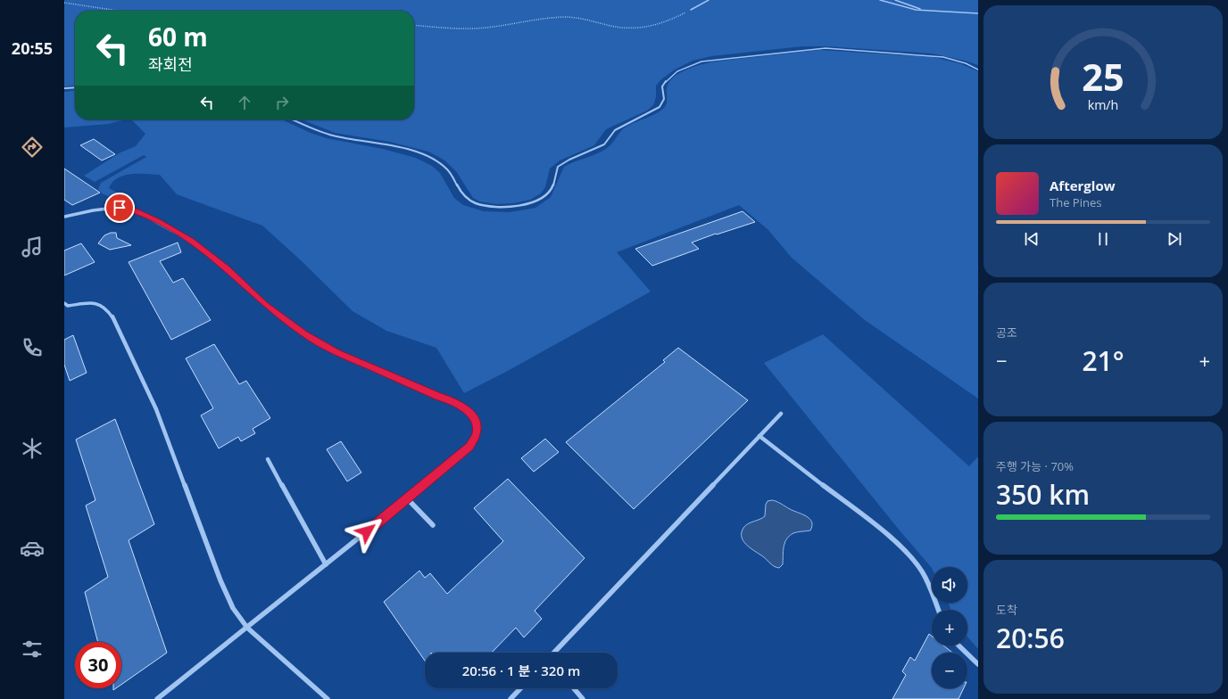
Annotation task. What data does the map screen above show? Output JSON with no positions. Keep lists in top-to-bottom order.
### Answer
{
  "page": {
    "tabs": "20:55",
    "turn": ["60 m", "좌회전"],
    "song": ["Afterglow", "The Pines"],
    "tile": [
      "공조",
      ["주행 가능 · 70%", "350 km"],
      ["도착", "20:56"]
    ],
    "heat": ["−", "21°", "+"],
    "map_buttons": ["+", "−"],
    "limit": "30",
    "trip": "20:56 · 1 분 · 320 m",
    "gauge": ["25", "km/h"]
  }
}
